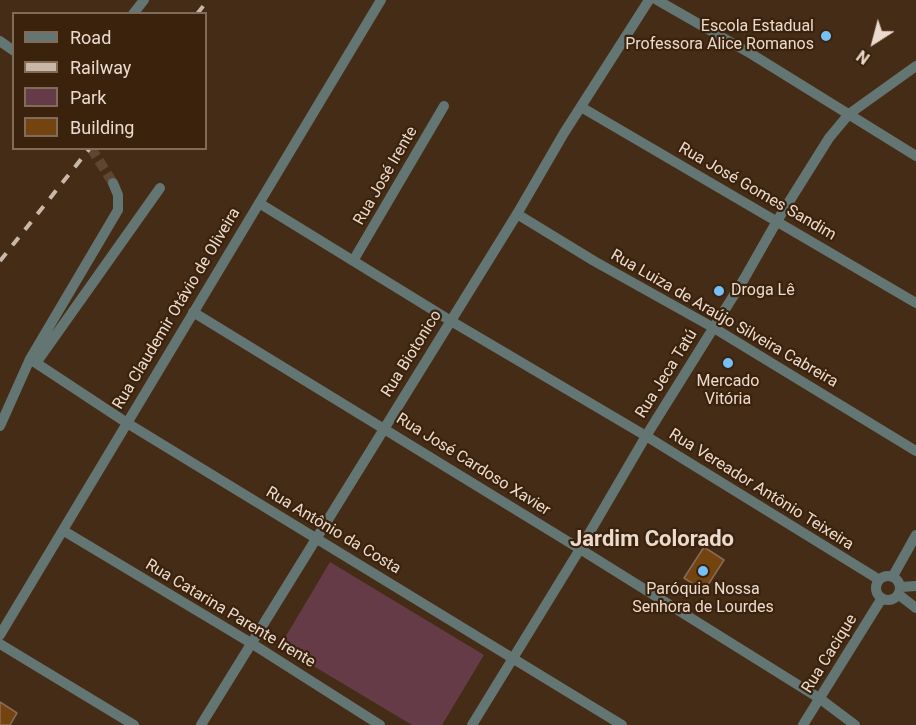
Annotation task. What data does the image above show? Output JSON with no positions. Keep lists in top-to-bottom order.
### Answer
{
  "streets": {
    "street": [
      "Rua José Irente",
      "Rua José Gomes Sandim",
      "Rua Claudemir Otávio de Oliveira",
      "Rua Luiza de Araújo Silveira Cabreira",
      "Rua Biotonico",
      "Rua Jeca Tatú",
      "Rua José Cardoso Xavier",
      "Rua Vereador Antônio Teixeira",
      "Rua Antônio da Costa",
      "Rua Catarina Parente Irente",
      "Rua Cacique"
    ]
  },
  "crossings": [
    ["Rua José Irente", "Rua Vereador Antônio Teixeira"],
    ["Rua José Gomes Sandim", "Rua Biotonico"],
    ["Rua José Gomes Sandim", "Rua Jeca Tatú"],
    ["Rua Claudemir Otávio de Oliveira", "Rua José Cardoso Xavier"],
    ["Rua Claudemir Otávio de Oliveira", "Rua Vereador Antônio Teixeira"],
    ["Rua Claudemir Otávio de Oliveira", "Rua Antônio da Costa"],
    ["Rua Claudemir Otávio de Oliveira", "Rua Catarina Parente Irente"],
    ["Rua Luiza de Araújo Silveira Cabreira", "Rua Biotonico"],
    ["Rua Luiza de Araújo Silveira Cabreira", "Rua Jeca Tatú"],
    ["Rua Biotonico", "Rua José Cardoso Xavier"],
    ["Rua Biotonico", "Rua Vereador Antônio Teixeira"],
    ["Rua Biotonico", "Rua Antônio da Costa"],
    ["Rua Biotonico", "Rua Catarina Parente Irente"],
    ["Rua Jeca Tatú", "Rua José Cardoso Xavier"],
    ["Rua Jeca Tatú", "Rua Vereador Antônio Teixeira"],
    ["Rua Jeca Tatú", "Rua Antônio da Costa"],
    ["Rua José Cardoso Xavier", "Rua Cacique"],
    ["Rua Vereador Antônio Teixeira", "Rua Cacique"]
  ],
  "districts": ["Jardim Colorado"],
  "places": [
    "Escola Estadual Professora Alice Romanos",
    "Droga Lê",
    "Mercado Vitória",
    "Paróquia Nossa Senhora de Lourdes"
  ],
  "legend": [
    "Road",
    "Railway",
    "Park",
    "Building"
  ],
  "north": "bottom left"
}
